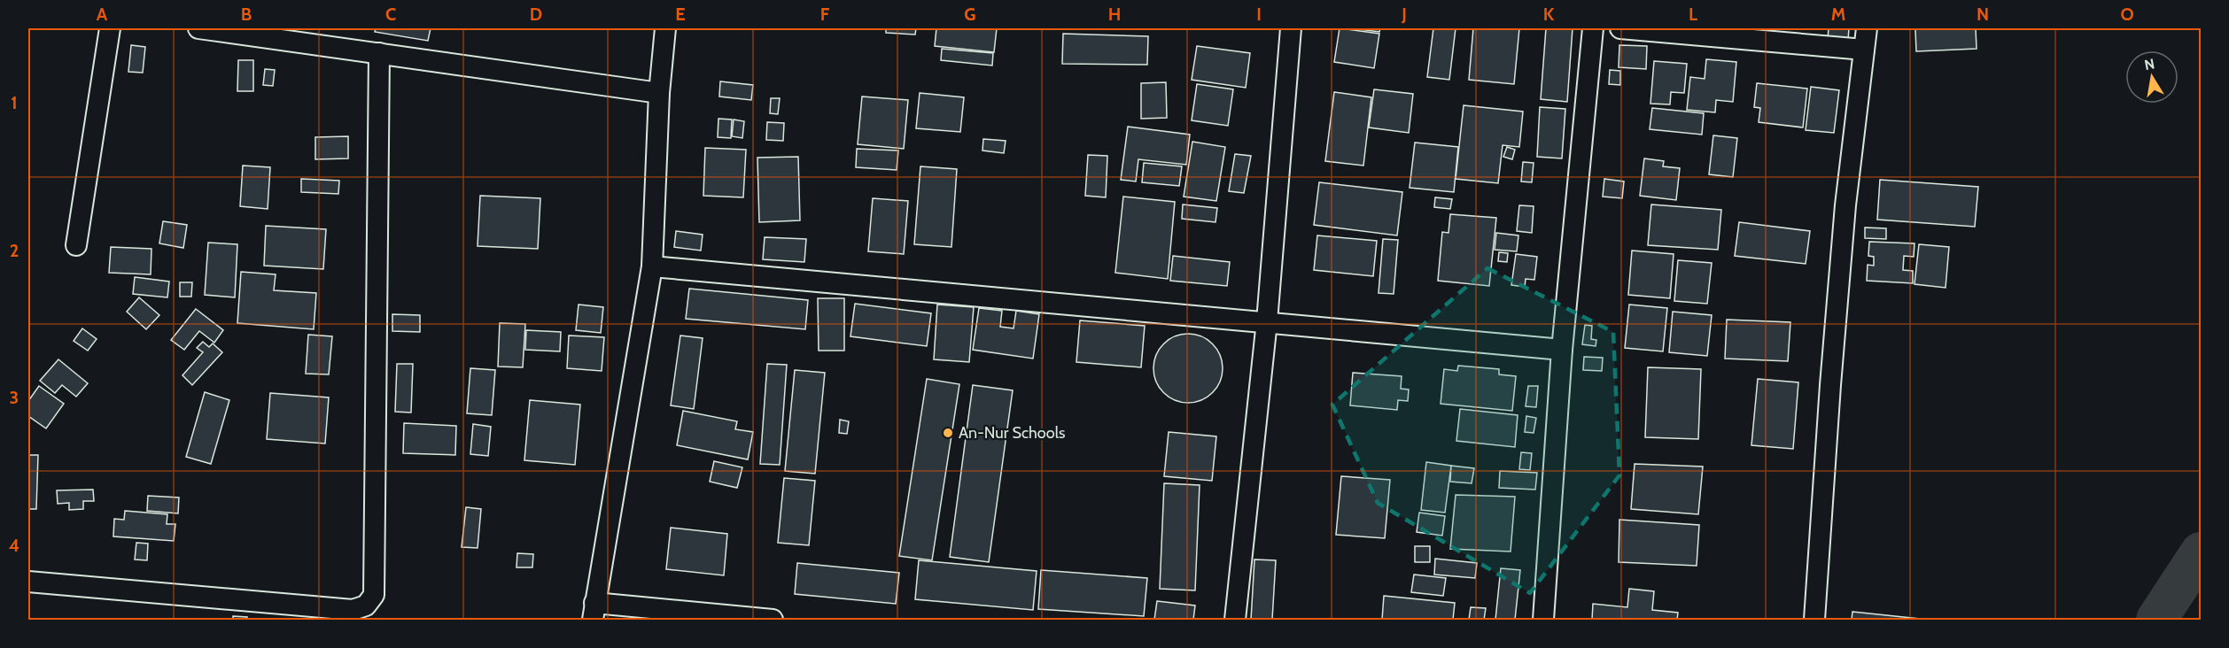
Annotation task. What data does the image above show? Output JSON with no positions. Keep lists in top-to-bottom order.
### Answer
{
  "places": ["An-Nur Schools"],
  "north": "top",
  "grid": {
    "columns": [
      "A",
      "B",
      "C",
      "D",
      "E",
      "F",
      "G",
      "H",
      "I",
      "J",
      "K",
      "L",
      "M",
      "N",
      "O"
    ],
    "rows": [
      "1",
      "2",
      "3",
      "4"
    ]
  }
}
